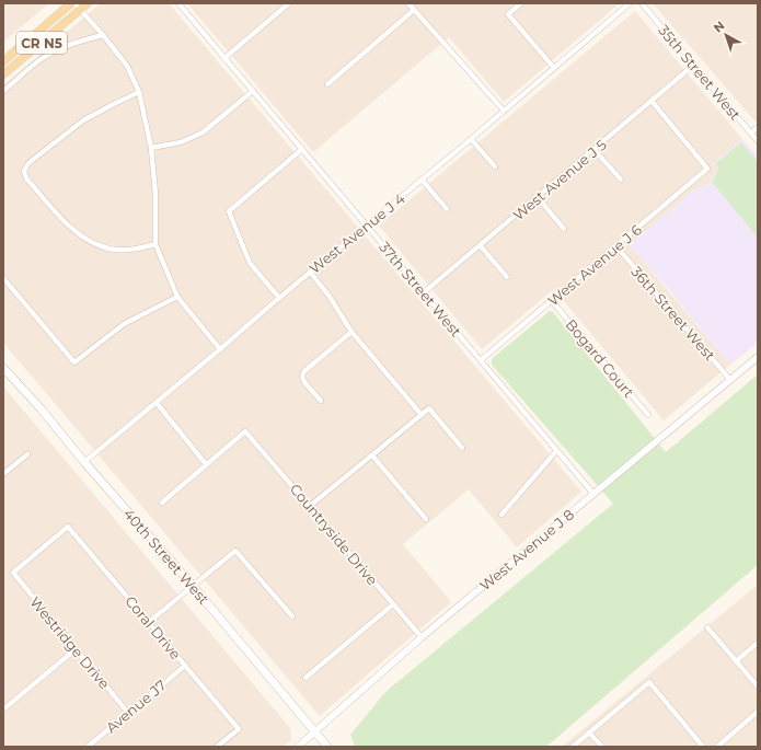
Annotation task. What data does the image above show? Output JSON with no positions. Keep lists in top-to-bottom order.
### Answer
{
  "streets": {
    "main road": ["CR N5", "40th Street West"],
    "street": [
      "35th Street West",
      "West Avenue J 5",
      "West Avenue J 4",
      "West Avenue J 6",
      "37th Street West",
      "36th Street West",
      "Bogard Court",
      "Countryside Drive",
      "West Avenue J 8",
      "Coral Drive",
      "Westridge Drive",
      "Avenue J7"
    ]
  },
  "crossings": [
    ["35th Street West", "West Avenue J 5"],
    ["West Avenue J 5", "West Avenue J 6"],
    ["West Avenue J 5", "37th Street West"],
    ["West Avenue J 4", "37th Street West"],
    ["West Avenue J 4", "40th Street West"],
    ["West Avenue J 6", "37th Street West"],
    ["West Avenue J 6", "36th Street West"],
    ["West Avenue J 6", "Bogard Court"],
    ["37th Street West", "West Avenue J 8"],
    ["36th Street West", "West Avenue J 8"],
    ["Countryside Drive", "West Avenue J 8"],
    ["West Avenue J 8", "40th Street West"],
    ["Coral Drive", "Westridge Drive"],
    ["Coral Drive", "Avenue J7"],
    ["Westridge Drive", "Avenue J7"]
  ],
  "north": "top left"
}
